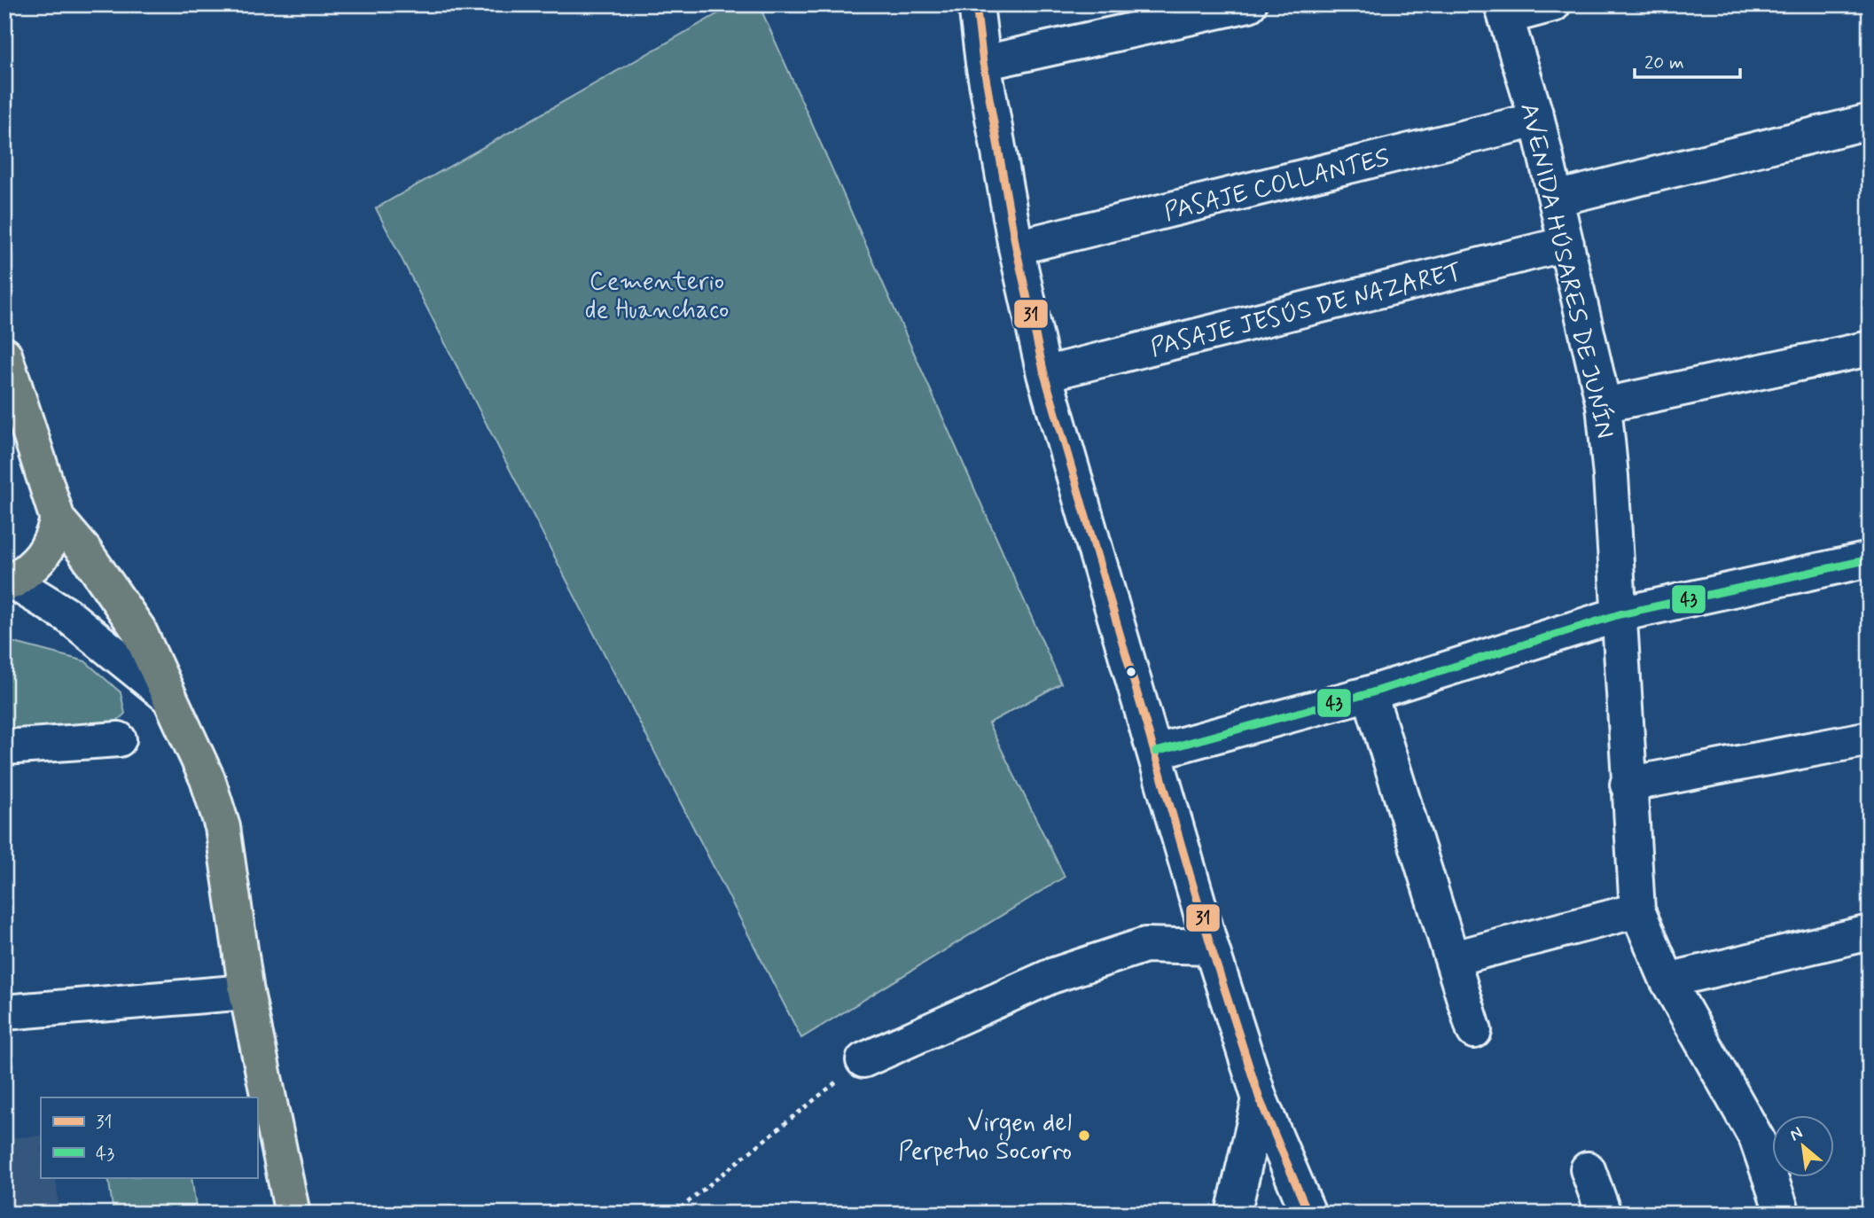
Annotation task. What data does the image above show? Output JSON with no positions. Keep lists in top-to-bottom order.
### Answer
{
  "streets": {
    "street": ["PASAJE COLLANTES", "AVENIDA HÚSARES DE JUNÍN", "PASAJE JESÚS DE NAZARET"]
  },
  "crossings": [
    ["PASAJE COLLANTES", "AVENIDA HÚSARES DE JUNÍN"],
    ["AVENIDA HÚSARES DE JUNÍN", "PASAJE JESÚS DE NAZARET"]
  ],
  "parks": ["Cementerio de Huanchaco"],
  "places": ["Virgen del Perpetuo Socorro"],
  "lines": ["transit line 31", "transit line 43"],
  "legend": ["31", "43"],
  "scale_bar": "20 m",
  "north": "top left"
}
